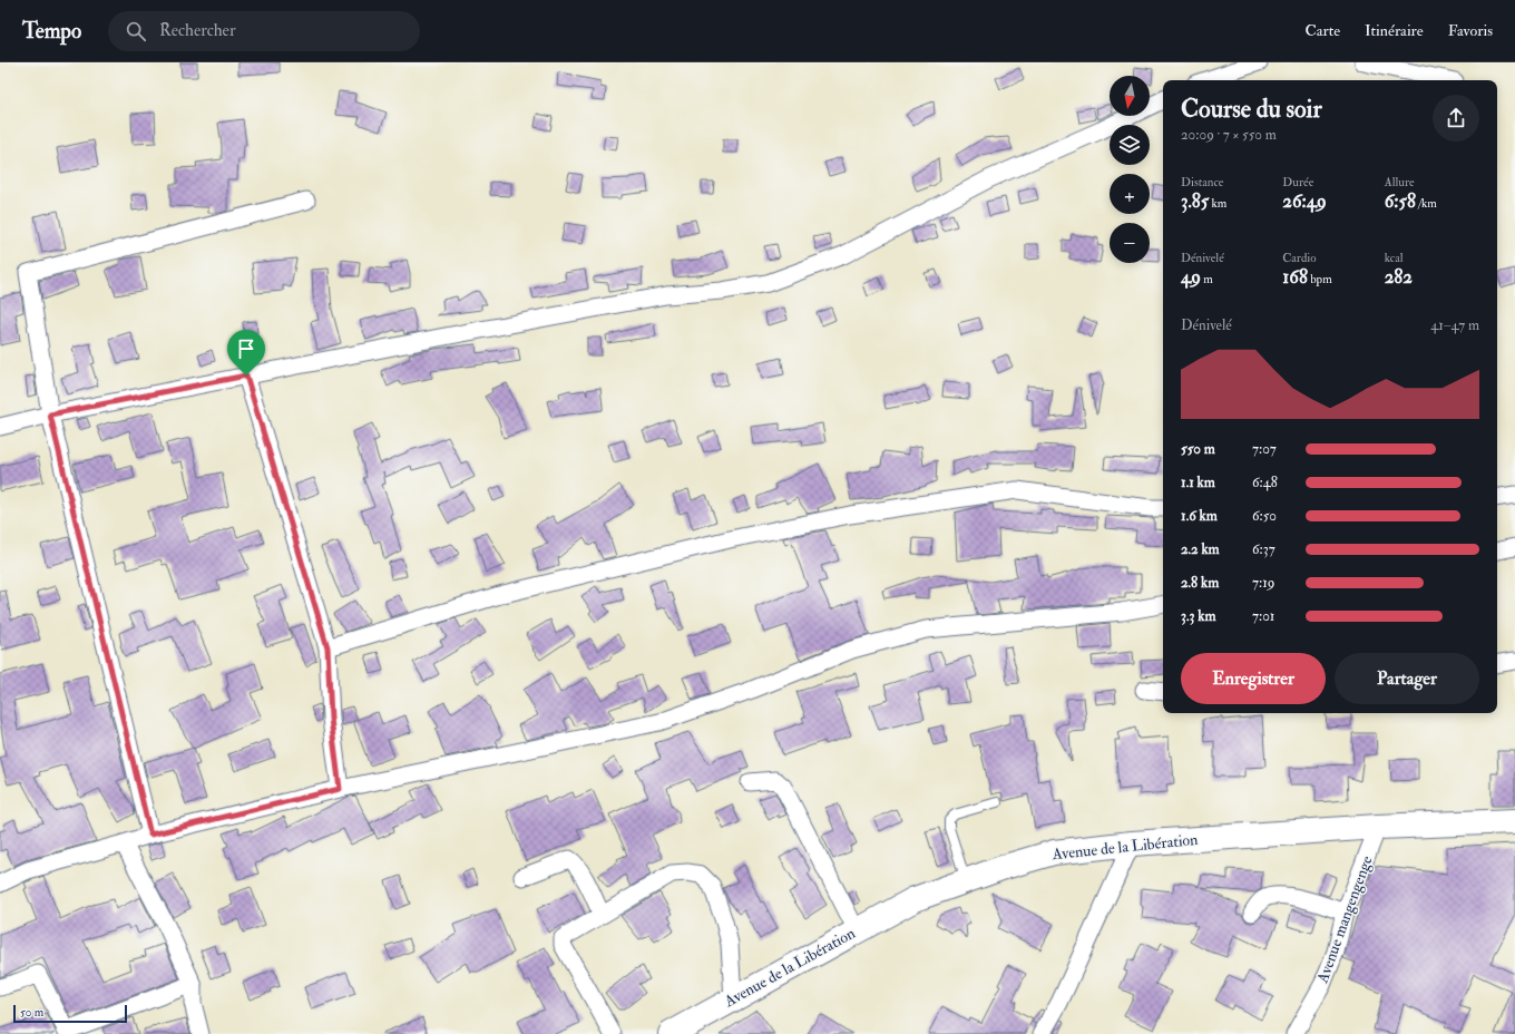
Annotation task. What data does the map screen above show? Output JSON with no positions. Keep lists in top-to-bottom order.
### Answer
{
  "streets": {
    "highway": ["Avenue de la Libération"],
    "street": ["Avenue mangengenge"]
  },
  "crossings": [
    ["Avenue de la Libération", "Avenue mangengenge"]
  ],
  "scale_bar": "50 m",
  "north": "bottom",
  "page": {
    "header": "Tempo",
    "search": "Rechercher",
    "nav": ["Carte", "Itinéraire", "Favoris"],
    "map_buttons": ["+", "−"],
    "heading": ["Course du soir", "20:09 · 7 × 550 m"],
    "stats": [
      ["Distance", "3.85 km"],
      ["Durée", "26:49"],
      ["Allure", "6:58 /km"],
      ["Dénivelé", "49 m"],
      ["Cardio", "168 bpm"],
      ["kcal", "282"]
    ],
    "chart": ["Dénivelé", "41–47 m"],
    "list": [
      {
        "name": "550 m",
        "note": "7:07"
      },
      {
        "name": "1.1 km",
        "note": "6:48"
      },
      {
        "name": "1.6 km",
        "note": "6:50"
      },
      {
        "name": "2.2 km",
        "note": "6:37"
      },
      {
        "name": "2.8 km",
        "note": "7:19"
      },
      {
        "name": "3.3 km",
        "note": "7:01"
      }
    ],
    "buttons": ["Enregistrer", "Partager"],
    "scale": "50 m"
  }
}
